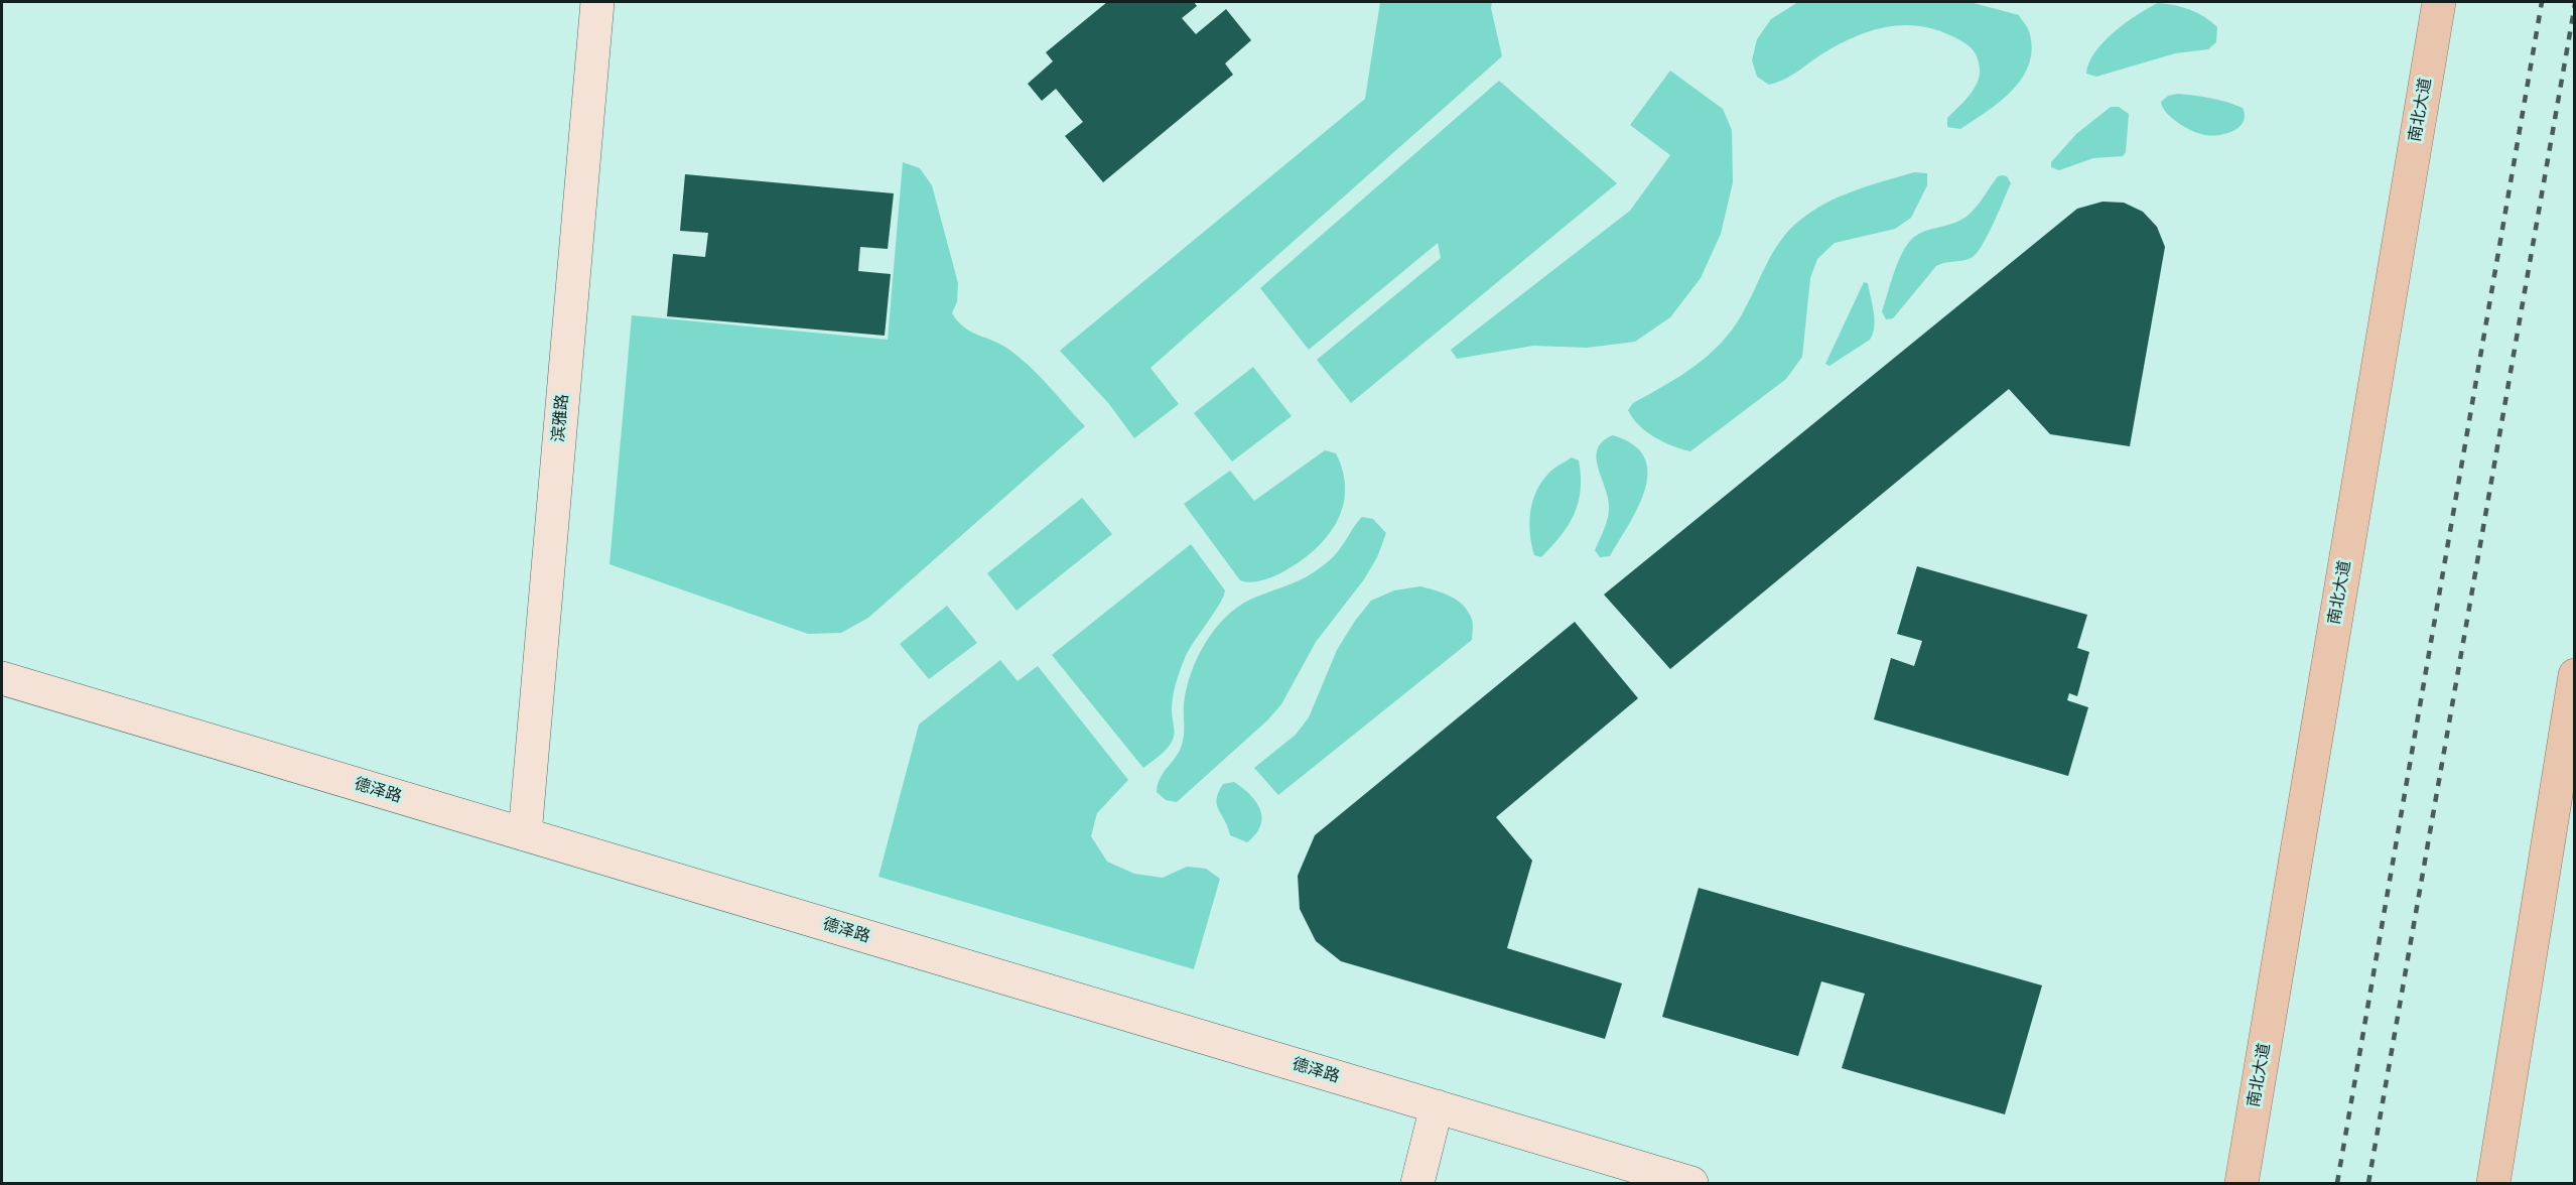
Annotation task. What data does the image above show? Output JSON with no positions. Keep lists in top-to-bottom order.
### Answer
{
  "streets": {
    "main road": ["南北大道"],
    "street": ["滨雅路", "德泽路"]
  },
  "crossings": [
    ["滨雅路", "德泽路"]
  ]
}
